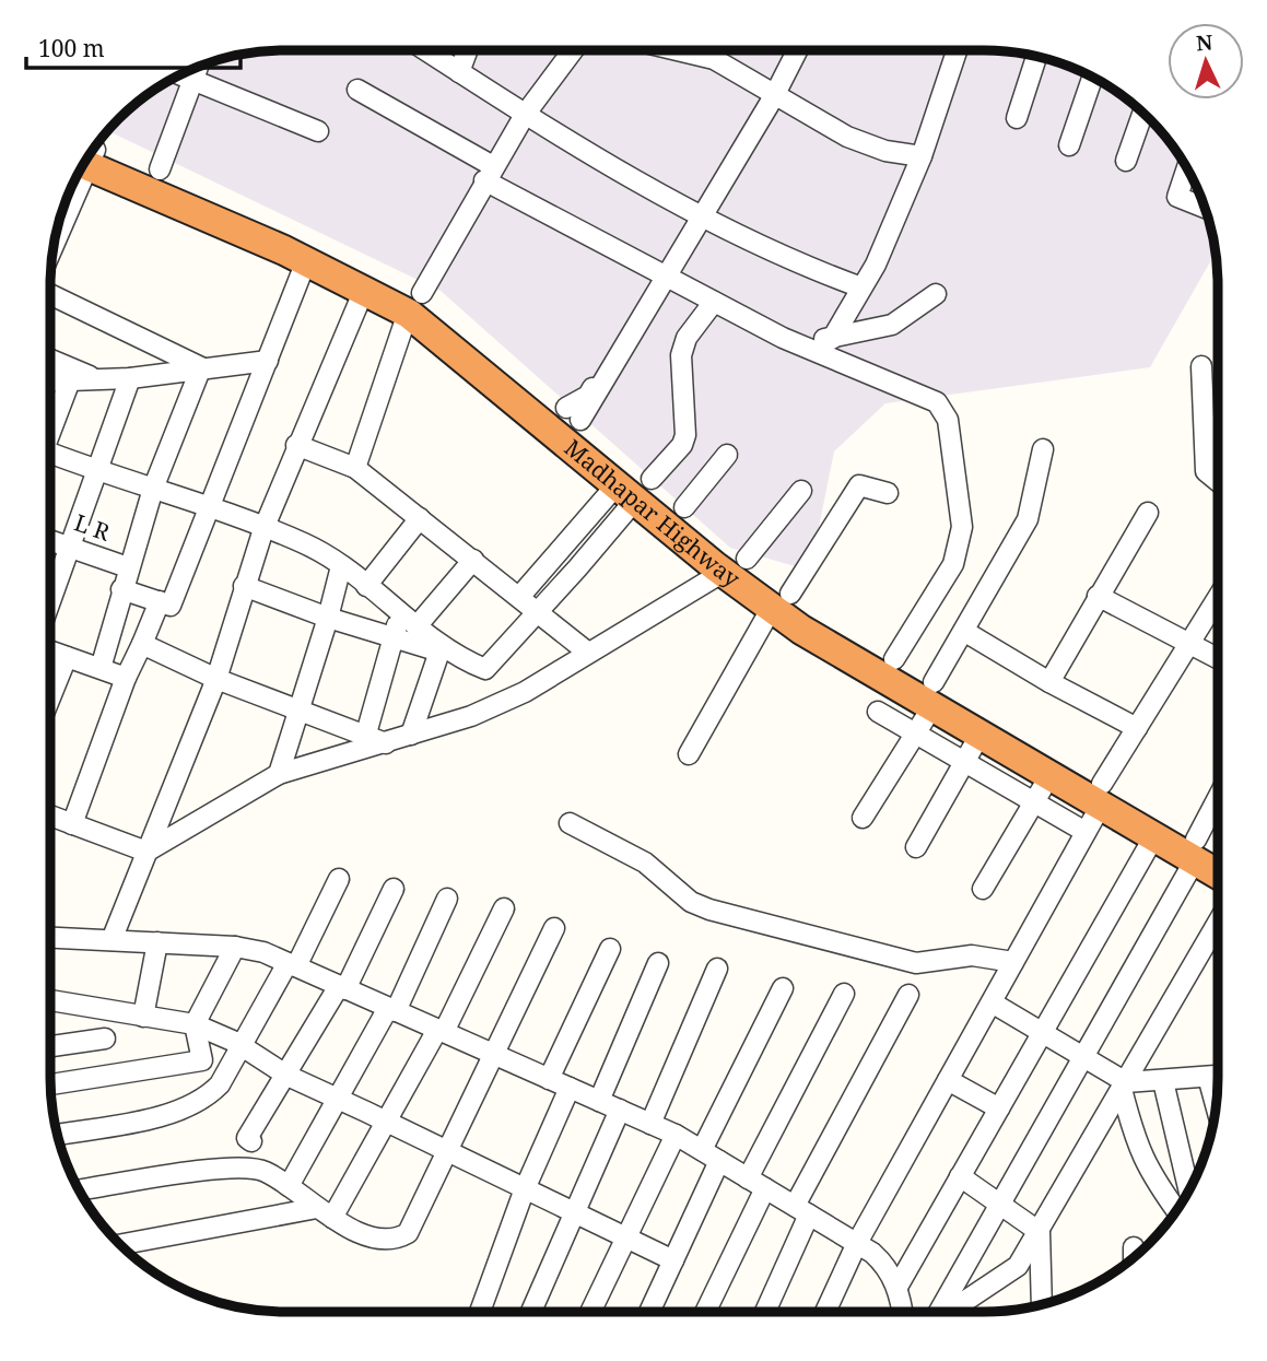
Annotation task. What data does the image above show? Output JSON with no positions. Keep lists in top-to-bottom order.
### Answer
{
  "streets": {
    "highway": ["Madhapar Highway"],
    "street": ["L R"]
  },
  "scale_bar": "100 m",
  "north": "top"
}
